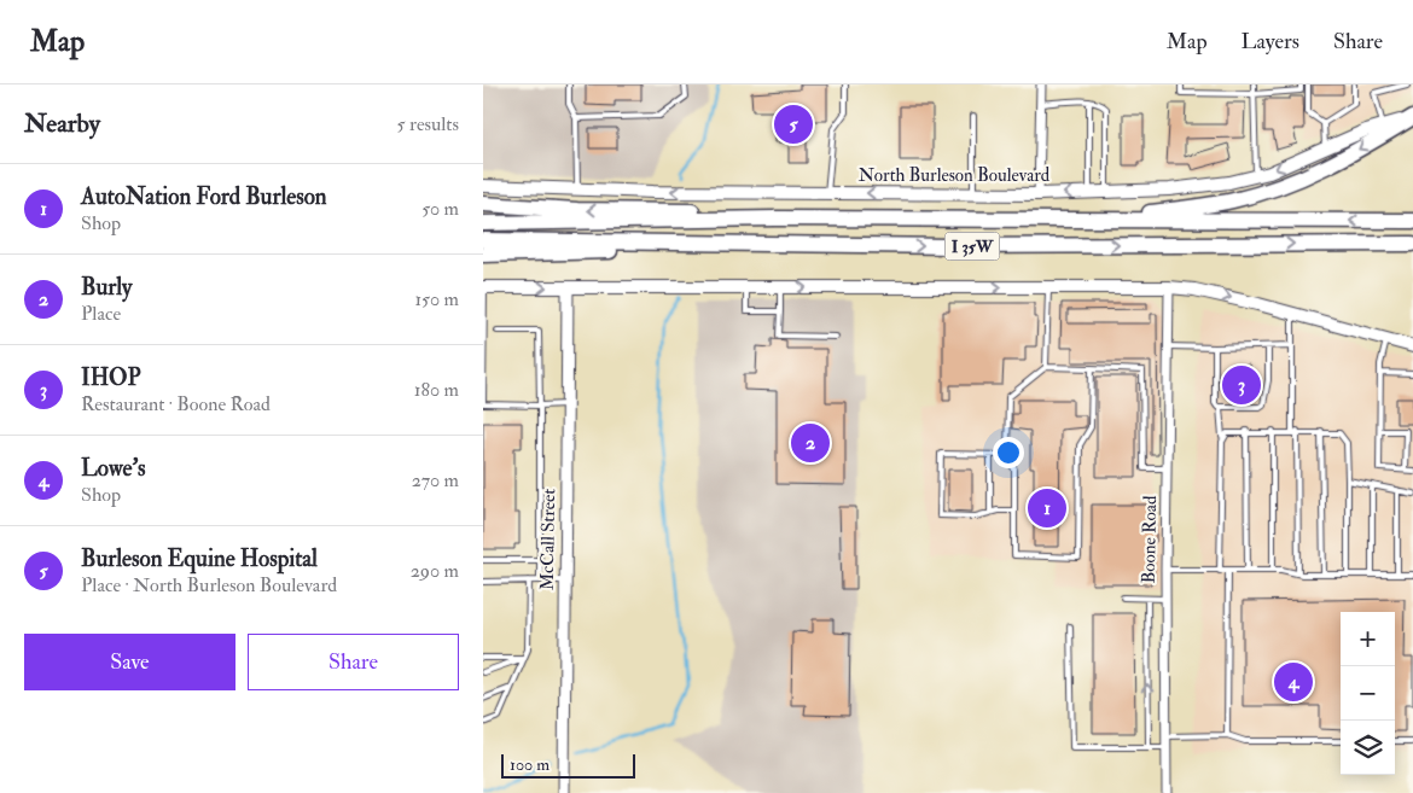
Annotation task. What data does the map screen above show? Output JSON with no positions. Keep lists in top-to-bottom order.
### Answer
{
  "streets": {
    "highway": ["I 35W"],
    "main road": ["North Burleson Boulevard"],
    "street": ["McCall Street", "Boone Road"]
  },
  "scale_bar": "100 m",
  "page": {
    "header": "Map",
    "nav": ["Map", "Layers", "Share"],
    "heading": ["Nearby", "5 results"],
    "pins": [
      "5",
      "3",
      "2",
      "1",
      "4"
    ],
    "list": [
      {
        "mark": "1",
        "name": "AutoNation Ford Burleson",
        "note": "Shop",
        "value": "50 m"
      },
      {
        "mark": "2",
        "name": "Burly",
        "note": "Place",
        "value": "150 m"
      },
      {
        "mark": "3",
        "name": "IHOP",
        "note": "Restaurant · Boone Road",
        "value": "180 m"
      },
      {
        "mark": "4",
        "name": "Lowe's",
        "note": "Shop",
        "value": "270 m"
      },
      {
        "mark": "5",
        "name": "Burleson Equine Hospital",
        "note": "Place · North Burleson Boulevard",
        "value": "290 m"
      }
    ],
    "map_buttons": ["+", "−"],
    "buttons": ["Save", "Share"],
    "scale": "100 m"
  }
}
